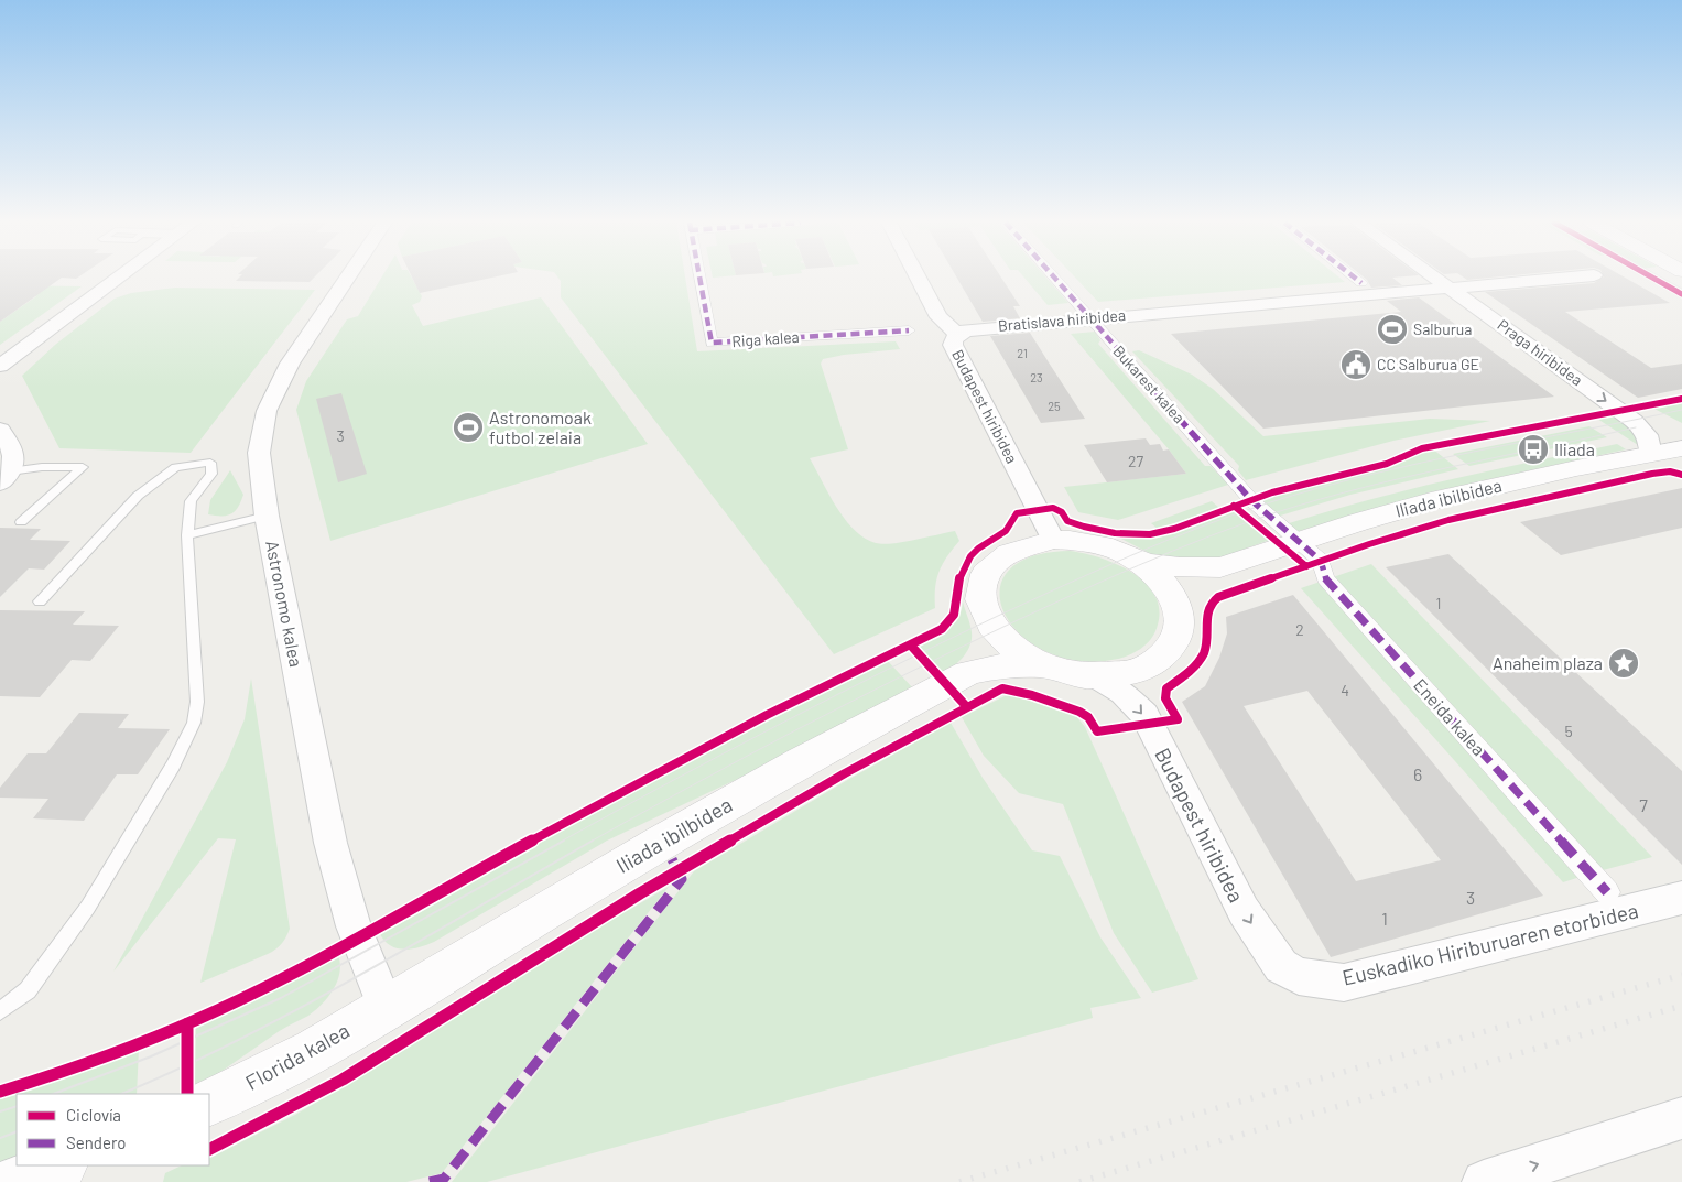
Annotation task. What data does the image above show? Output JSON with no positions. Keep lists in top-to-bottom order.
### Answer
{
  "streets": {
    "main road": ["Iliada ibilbidea", "Florida kalea"],
    "street": [
      "Bratislava hiribidea",
      "Riga kalea",
      "Praga hiribidea",
      "Bukarest kalea",
      "Budapest hiribidea",
      "Astronomo kalea",
      "Eneida kalea",
      "Euskadiko Hiriburuaren etorbidea"
    ]
  },
  "crossings": [
    ["Bratislava hiribidea", "Praga hiribidea"],
    ["Bratislava hiribidea", "Bukarest kalea"],
    ["Bratislava hiribidea", "Budapest hiribidea"],
    ["Praga hiribidea", "Iliada ibilbidea"],
    ["Bukarest kalea", "Iliada ibilbidea"],
    ["Bukarest kalea", "Eneida kalea"],
    ["Budapest hiribidea", "Iliada ibilbidea"],
    ["Budapest hiribidea", "Euskadiko Hiriburuaren etorbidea"],
    ["Iliada ibilbidea", "Astronomo kalea"],
    ["Iliada ibilbidea", "Eneida kalea"],
    ["Iliada ibilbidea", "Florida kalea"],
    ["Astronomo kalea", "Florida kalea"]
  ],
  "one_way": ["Praga hiribidea", "Budapest hiribidea"],
  "places": {
    "sports": ["Salburua", "Astronomoak futbol zelaia"],
    "public building": ["CC Salburua GE"],
    "bus stop": ["Iliada"],
    "place": ["Anaheim plaza"]
  },
  "house_numbers": [
    "21",
    "23",
    "25",
    "3",
    "27",
    "1",
    "2",
    "4",
    "5",
    "6",
    "7",
    "3",
    "1"
  ],
  "legend": ["Ciclovía", "Sendero"]
}
